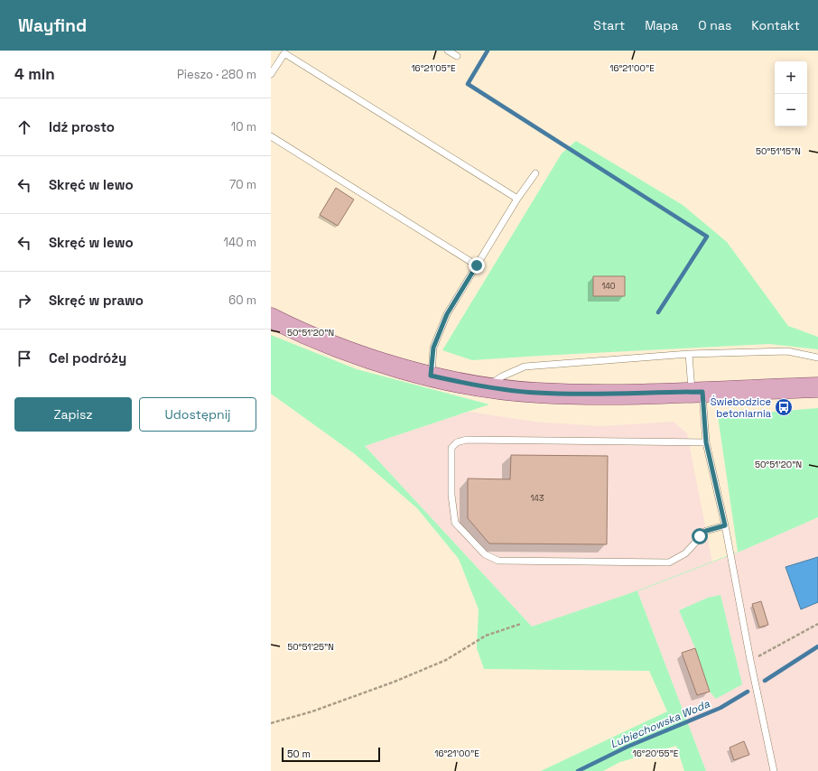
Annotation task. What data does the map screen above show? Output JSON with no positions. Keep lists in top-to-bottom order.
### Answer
{
  "water": ["Lubiechowska Woda"],
  "places": {
    "bus stop": ["Świebodzice betoniarnia"]
  },
  "house_numbers": ["140", "143"],
  "scale_bar": "50 m",
  "page": {
    "header": "Wayfind",
    "nav": [
      "Start",
      "Mapa",
      "O nas",
      "Kontakt"
    ],
    "heading": ["4 min", "Pieszo · 280 m"],
    "map_buttons": ["+", "−"],
    "list": [
      ["Idź prosto", "10 m"],
      ["Skręć w lewo", "70 m"],
      ["Skręć w lewo", "140 m"],
      ["Skręć w prawo", "60 m"],
      "Cel podróży"
    ],
    "buttons": ["Zapisz", "Udostępnij"],
    "scale": "50 m"
  },
  "coordinates": [
    "16°21'05\"E",
    "16°21'00\"E",
    "50°51'15\"N",
    "50°51'20\"N",
    "50°51'25\"N",
    "16°20'55\"E"
  ]
}
